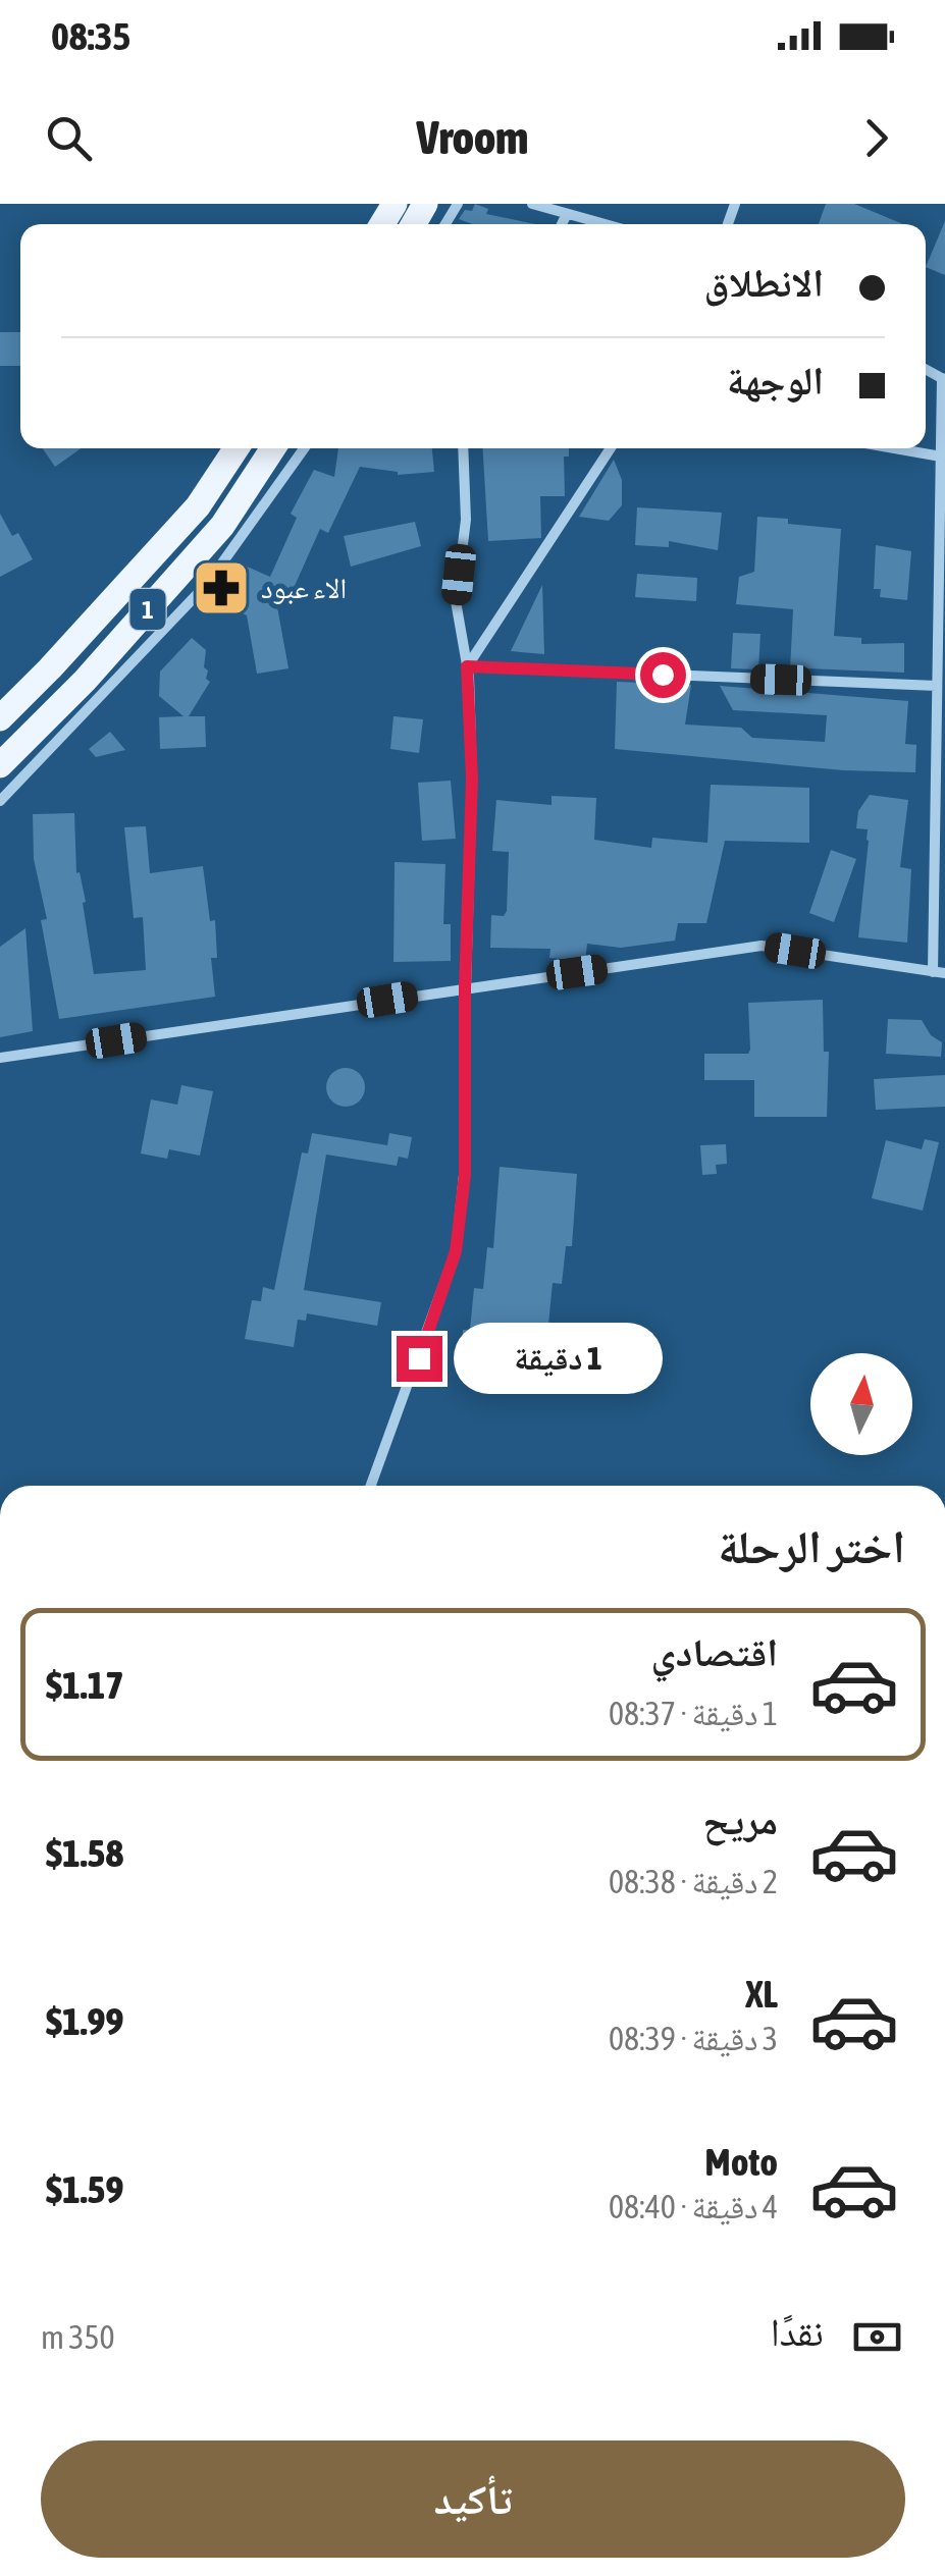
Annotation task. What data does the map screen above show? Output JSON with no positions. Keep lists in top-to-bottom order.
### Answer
{
  "streets": {
    "main road": ["1"]
  },
  "places": {
    "pharmacy": ["الاء عبود"]
  },
  "north": "top",
  "page": {
    "status": "08:35",
    "header": "Vroom",
    "banner": ["الانطلاق", "الوجهة"],
    "bubble": "1 دقيقة",
    "heading": "اختر الرحلة",
    "list": [
      {
        "name": "اقتصادي",
        "note": "1 دقيقة · 08:37",
        "value": "$1.17"
      },
      {
        "name": "مريح",
        "note": "2 دقيقة · 08:38",
        "value": "$1.58"
      },
      {
        "name": "XL",
        "note": "3 دقيقة · 08:39",
        "value": "$1.99"
      },
      {
        "name": "Moto",
        "note": "4 دقيقة · 08:40",
        "value": "$1.59"
      }
    ],
    "pay": ["نقدًا", "350 m"],
    "buttons": "تأكيد"
  }
}
